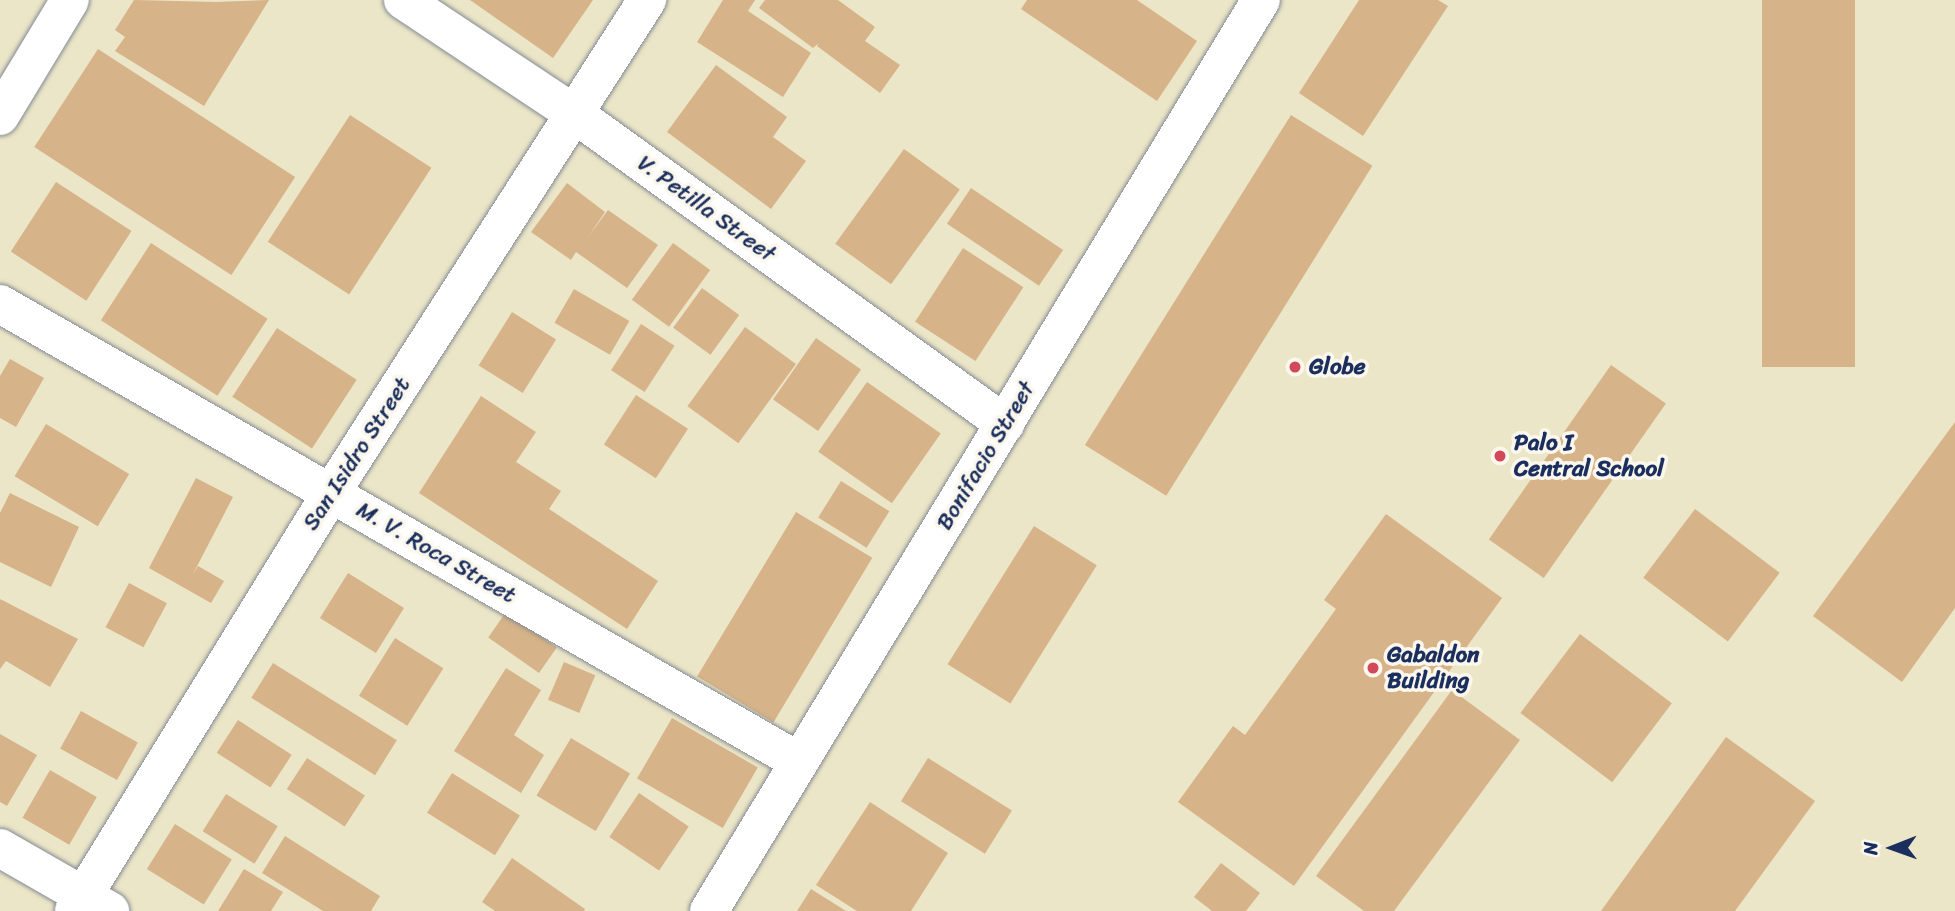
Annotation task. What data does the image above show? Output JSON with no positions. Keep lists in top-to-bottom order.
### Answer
{
  "streets": {
    "street": [
      "V. Petilla Street",
      "San Isidro Street",
      "Bonifacio Street",
      "M. V. Roca Street"
    ]
  },
  "crossings": [
    ["V. Petilla Street", "San Isidro Street"],
    ["V. Petilla Street", "Bonifacio Street"],
    ["San Isidro Street", "M. V. Roca Street"],
    ["Bonifacio Street", "M. V. Roca Street"]
  ],
  "places": ["Globe", "Palo I Central School", "Gabaldon Building"],
  "north": "left"
}
